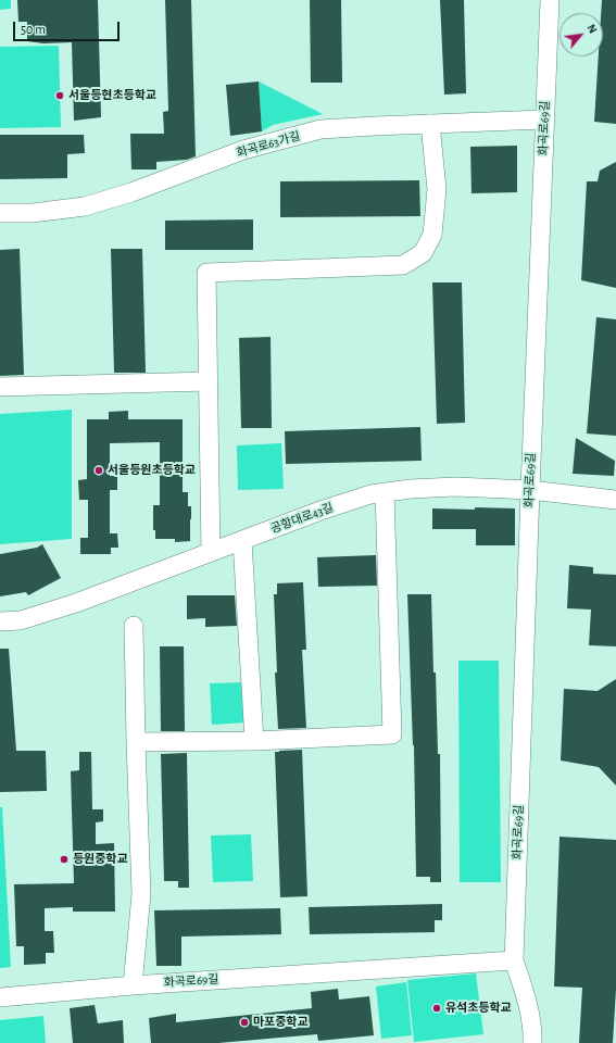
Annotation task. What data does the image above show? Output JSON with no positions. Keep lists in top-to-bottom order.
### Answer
{
  "streets": {
    "street": ["화곡로69길", "화곡로63가길", "공항대로43길"]
  },
  "crossings": [
    ["화곡로69길", "화곡로63가길"],
    ["화곡로69길", "공항대로43길"]
  ],
  "places": [
    "서울등현초등학교",
    "서울등원초등학교",
    "등원중학교",
    "유석초등학교",
    "마포중학교"
  ],
  "scale_bar": "50 m",
  "north": "top right"
}
